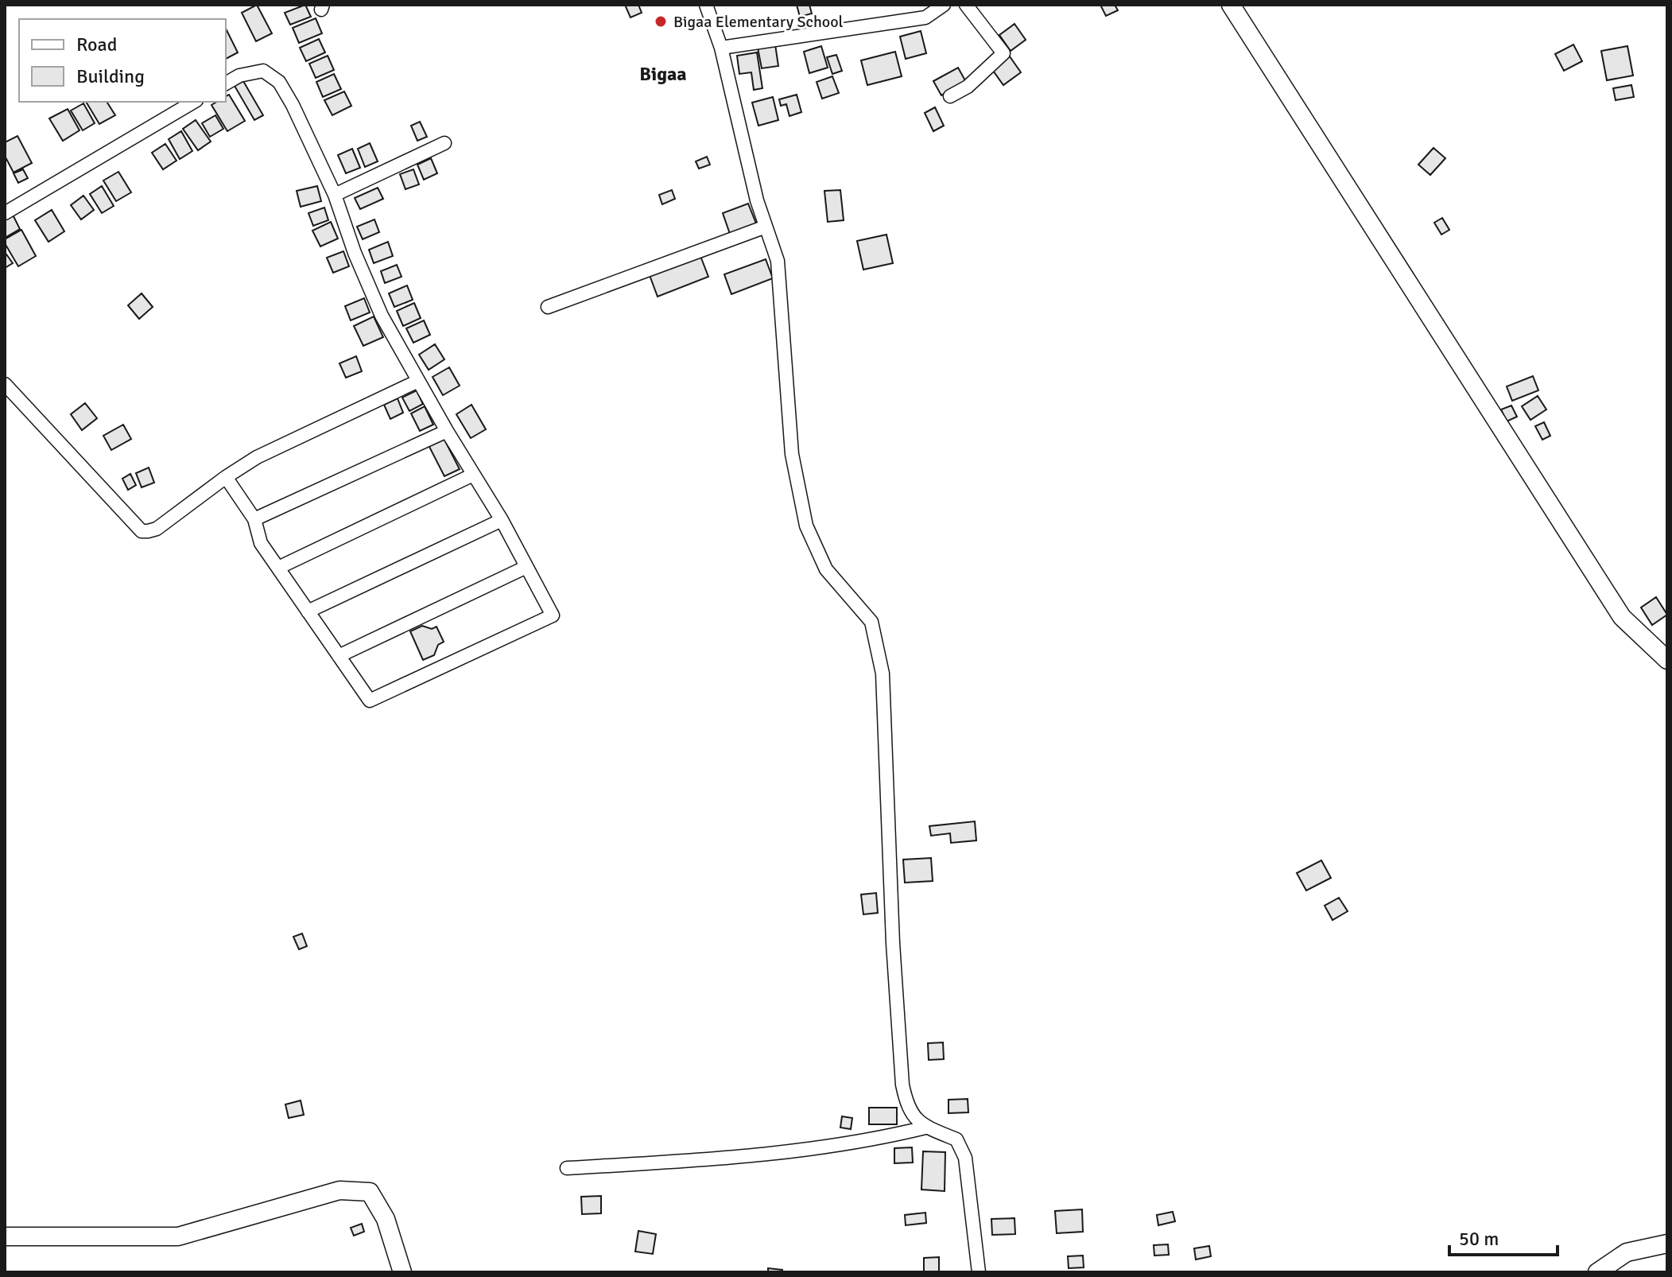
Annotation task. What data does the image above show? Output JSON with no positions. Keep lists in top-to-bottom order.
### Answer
{
  "districts": ["Bigaa"],
  "places": ["Bigaa Elementary School"],
  "legend": ["Road", "Building"],
  "scale_bar": "50 m"
}
